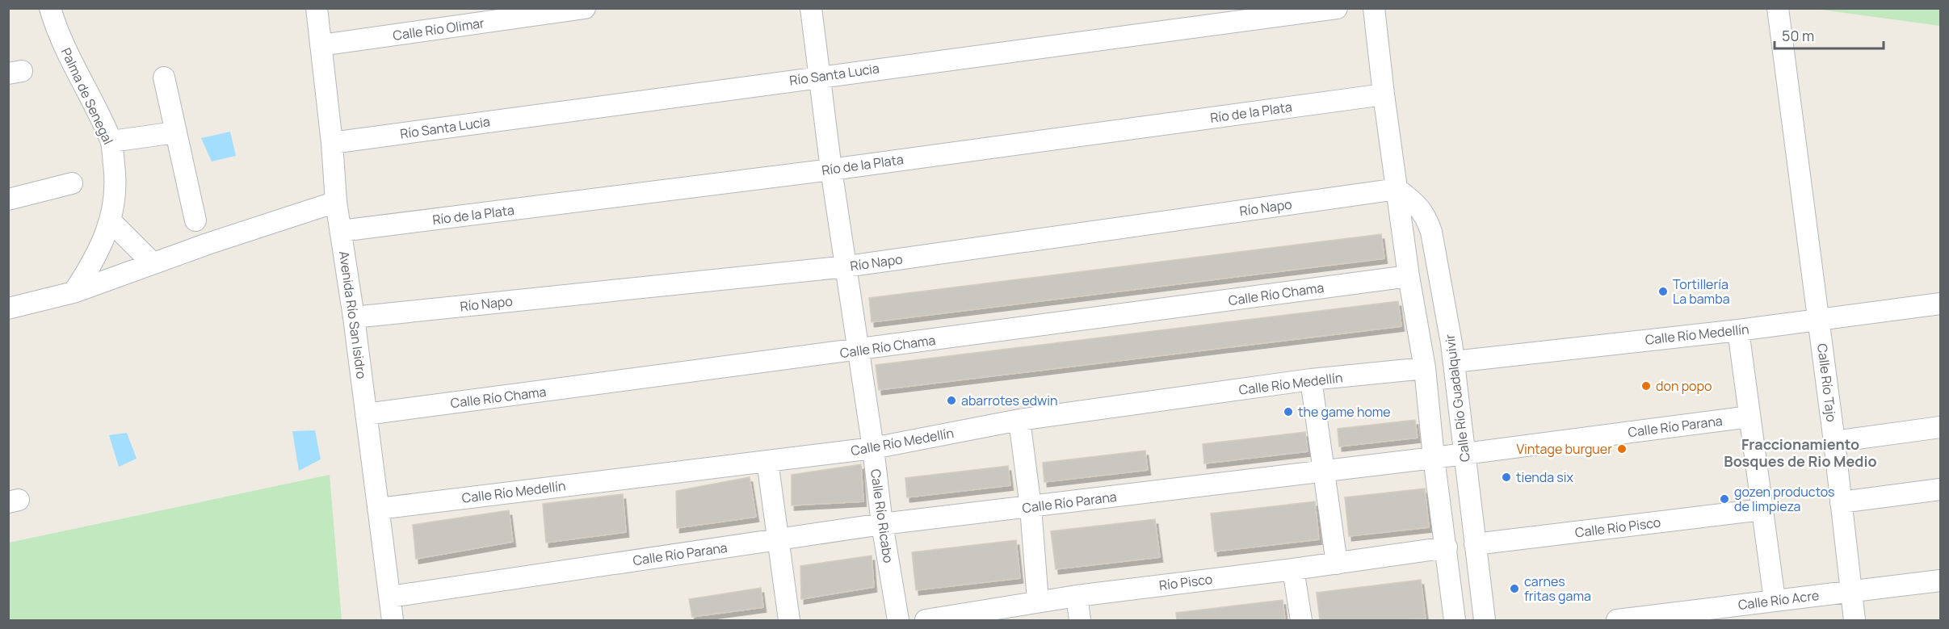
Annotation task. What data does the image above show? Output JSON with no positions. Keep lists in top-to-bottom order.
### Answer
{
  "streets": {
    "street": [
      "Calle Río Olimar",
      "Río Santa Lucia",
      "Palma de Senegal",
      "Río de la Plata",
      "Río Napo",
      "Calle Río Chama",
      "Avenida Río San Isidro",
      "Calle Río Medellín",
      "Calle Río Tajo",
      "Calle Río Guadalquivir",
      "Calle Río Parana",
      "Calle Río Ricabo",
      "Calle Río Pisco",
      "Río Pisco",
      "Calle Río Acre"
    ]
  },
  "crossings": [
    ["Calle Río Olimar", "Avenida Río San Isidro"],
    ["Río Santa Lucia", "Avenida Río San Isidro"],
    ["Río Santa Lucia", "Calle Río Ricabo"],
    ["Río de la Plata", "Avenida Río San Isidro"],
    ["Río de la Plata", "Calle Río Ricabo"],
    ["Río Napo", "Avenida Río San Isidro"],
    ["Río Napo", "Calle Río Guadalquivir"],
    ["Río Napo", "Calle Río Ricabo"],
    ["Calle Río Chama", "Avenida Río San Isidro"],
    ["Calle Río Chama", "Calle Río Ricabo"],
    ["Avenida Río San Isidro", "Calle Río Medellín"],
    ["Avenida Río San Isidro", "Calle Río Parana"],
    ["Calle Río Medellín", "Calle Río Tajo"],
    ["Calle Río Medellín", "Calle Río Guadalquivir"],
    ["Calle Río Medellín", "Calle Río Ricabo"],
    ["Calle Río Tajo", "Calle Río Acre"],
    ["Calle Río Guadalquivir", "Calle Río Parana"],
    ["Calle Río Guadalquivir", "Calle Río Pisco"],
    ["Calle Río Parana", "Calle Río Ricabo"]
  ],
  "districts": ["Fraccionamiento Bosques de Rio Medio"],
  "places": [
    "Tortillería La bamba",
    "don popo",
    "abarrotes edwin",
    "the game home",
    "Vintage burguer",
    "tienda six",
    "gozen productos de limpieza",
    "carnes fritas gama"
  ],
  "scale_bar": "50 m"
}
